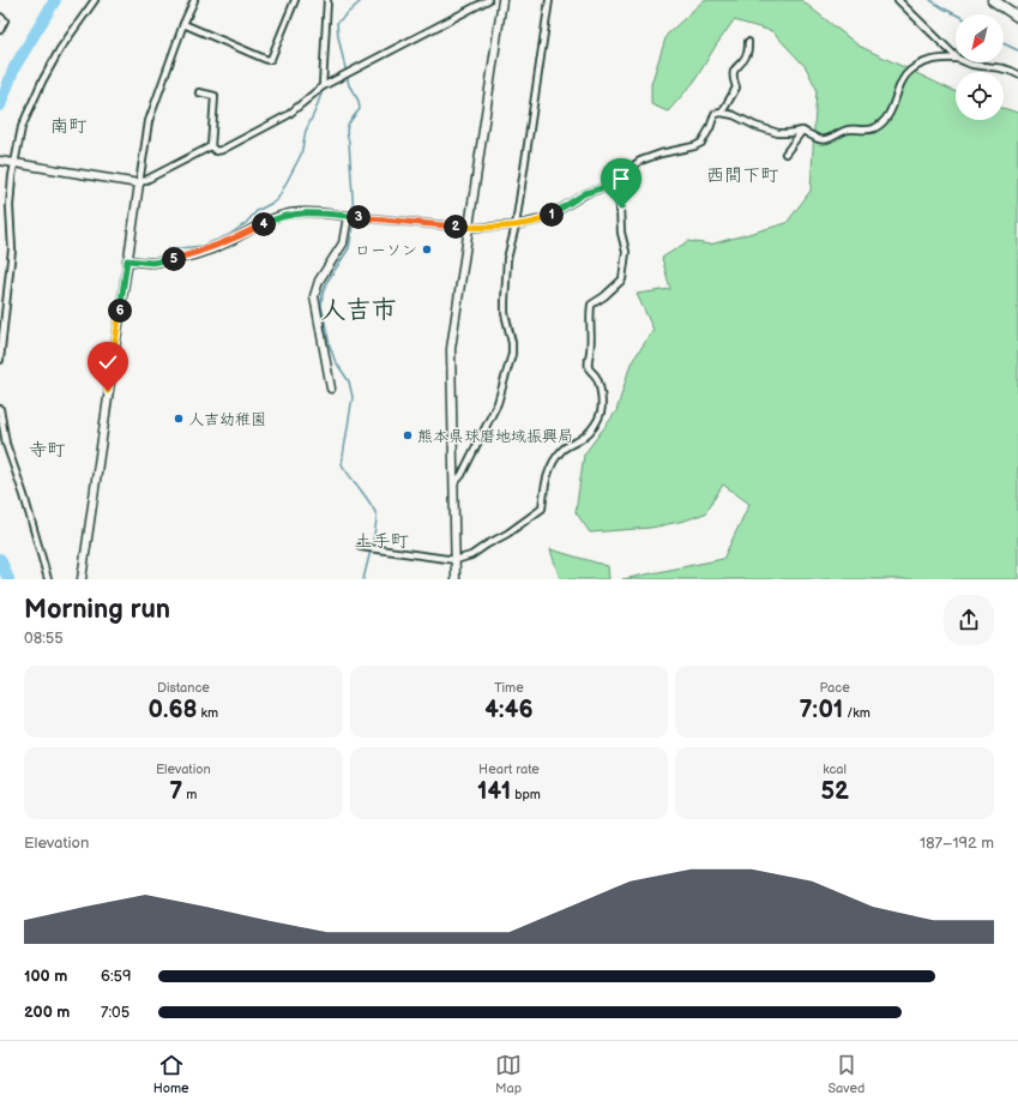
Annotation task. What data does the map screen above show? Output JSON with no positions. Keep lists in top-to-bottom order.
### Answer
{
  "districts": [
    "南町",
    "西間下町",
    "人吉市",
    "寺町",
    "土手町"
  ],
  "places": ["ローソン", "人吉幼稚園", "熊本県球磨地域振興局"],
  "north": "bottom left",
  "page": {
    "pins": [
      "1",
      "3",
      "4",
      "2",
      "5",
      "6"
    ],
    "heading": ["Morning run", "08:55"],
    "stats": [
      ["Distance", "0.68 km"],
      ["Time", "4:46"],
      ["Pace", "7:01 /km"],
      ["Elevation", "7 m"],
      ["Heart rate", "141 bpm"],
      ["kcal", "52"]
    ],
    "chart": ["Elevation", "187–192 m"],
    "list": [
      {
        "name": "100 m",
        "note": "6:59"
      },
      {
        "name": "200 m",
        "note": "7:05"
      }
    ],
    "tabs": ["Home", "Map", "Saved"]
  }
}
